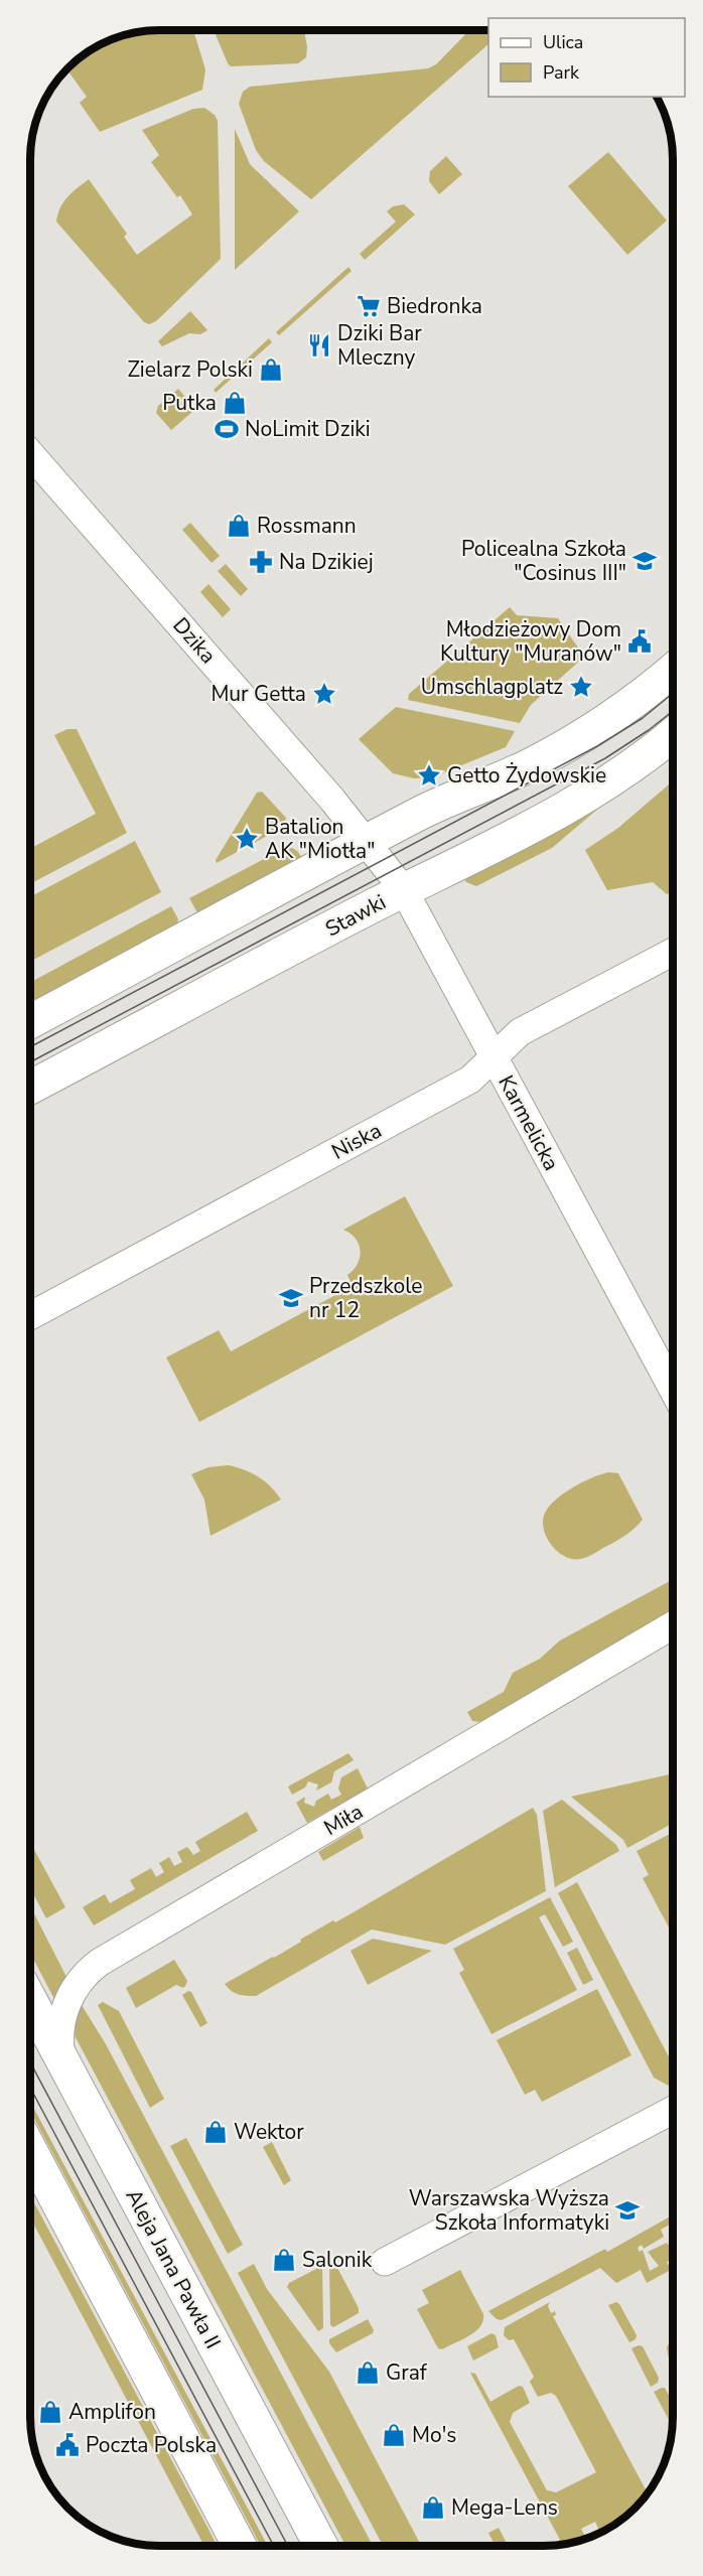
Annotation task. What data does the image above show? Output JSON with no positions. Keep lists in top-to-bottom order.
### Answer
{
  "streets": {
    "street": [
      "Dzika",
      "Stawki",
      "Karmelicka",
      "Niska",
      "Miła",
      "Aleja Jana Pawła II"
    ]
  },
  "crossings": [
    ["Dzika", "Karmelicka"],
    ["Stawki", "Karmelicka"],
    ["Karmelicka", "Niska"],
    ["Miła", "Aleja Jana Pawła II"]
  ],
  "places": {
    "supermarket": ["Biedronka"],
    "restaurant": ["Dziki Bar Mleczny"],
    "shop": [
      "Zielarz Polski",
      "Putka",
      "Rossmann",
      "Wektor",
      "Salonik",
      "Graf",
      "Amplifon",
      "Mo's",
      "Mega-Lens"
    ],
    "sports": ["NoLimit Dziki"],
    "school or university": ["Policealna Szkoła \"Cosinus III\"", "Przedszkole nr 12", "Warszawska Wyższa Szkoła Informatyki"],
    "pharmacy": ["Na Dzikiej"],
    "public building": ["Młodzieżowy Dom Kultury \"Muranów\"", "Poczta Polska"],
    "place": [
      "Umschlagplatz",
      "Mur Getta",
      "Getto Żydowskie",
      "Batalion AK \"Miotła\""
    ]
  },
  "legend": ["Ulica", "Park"]
}
